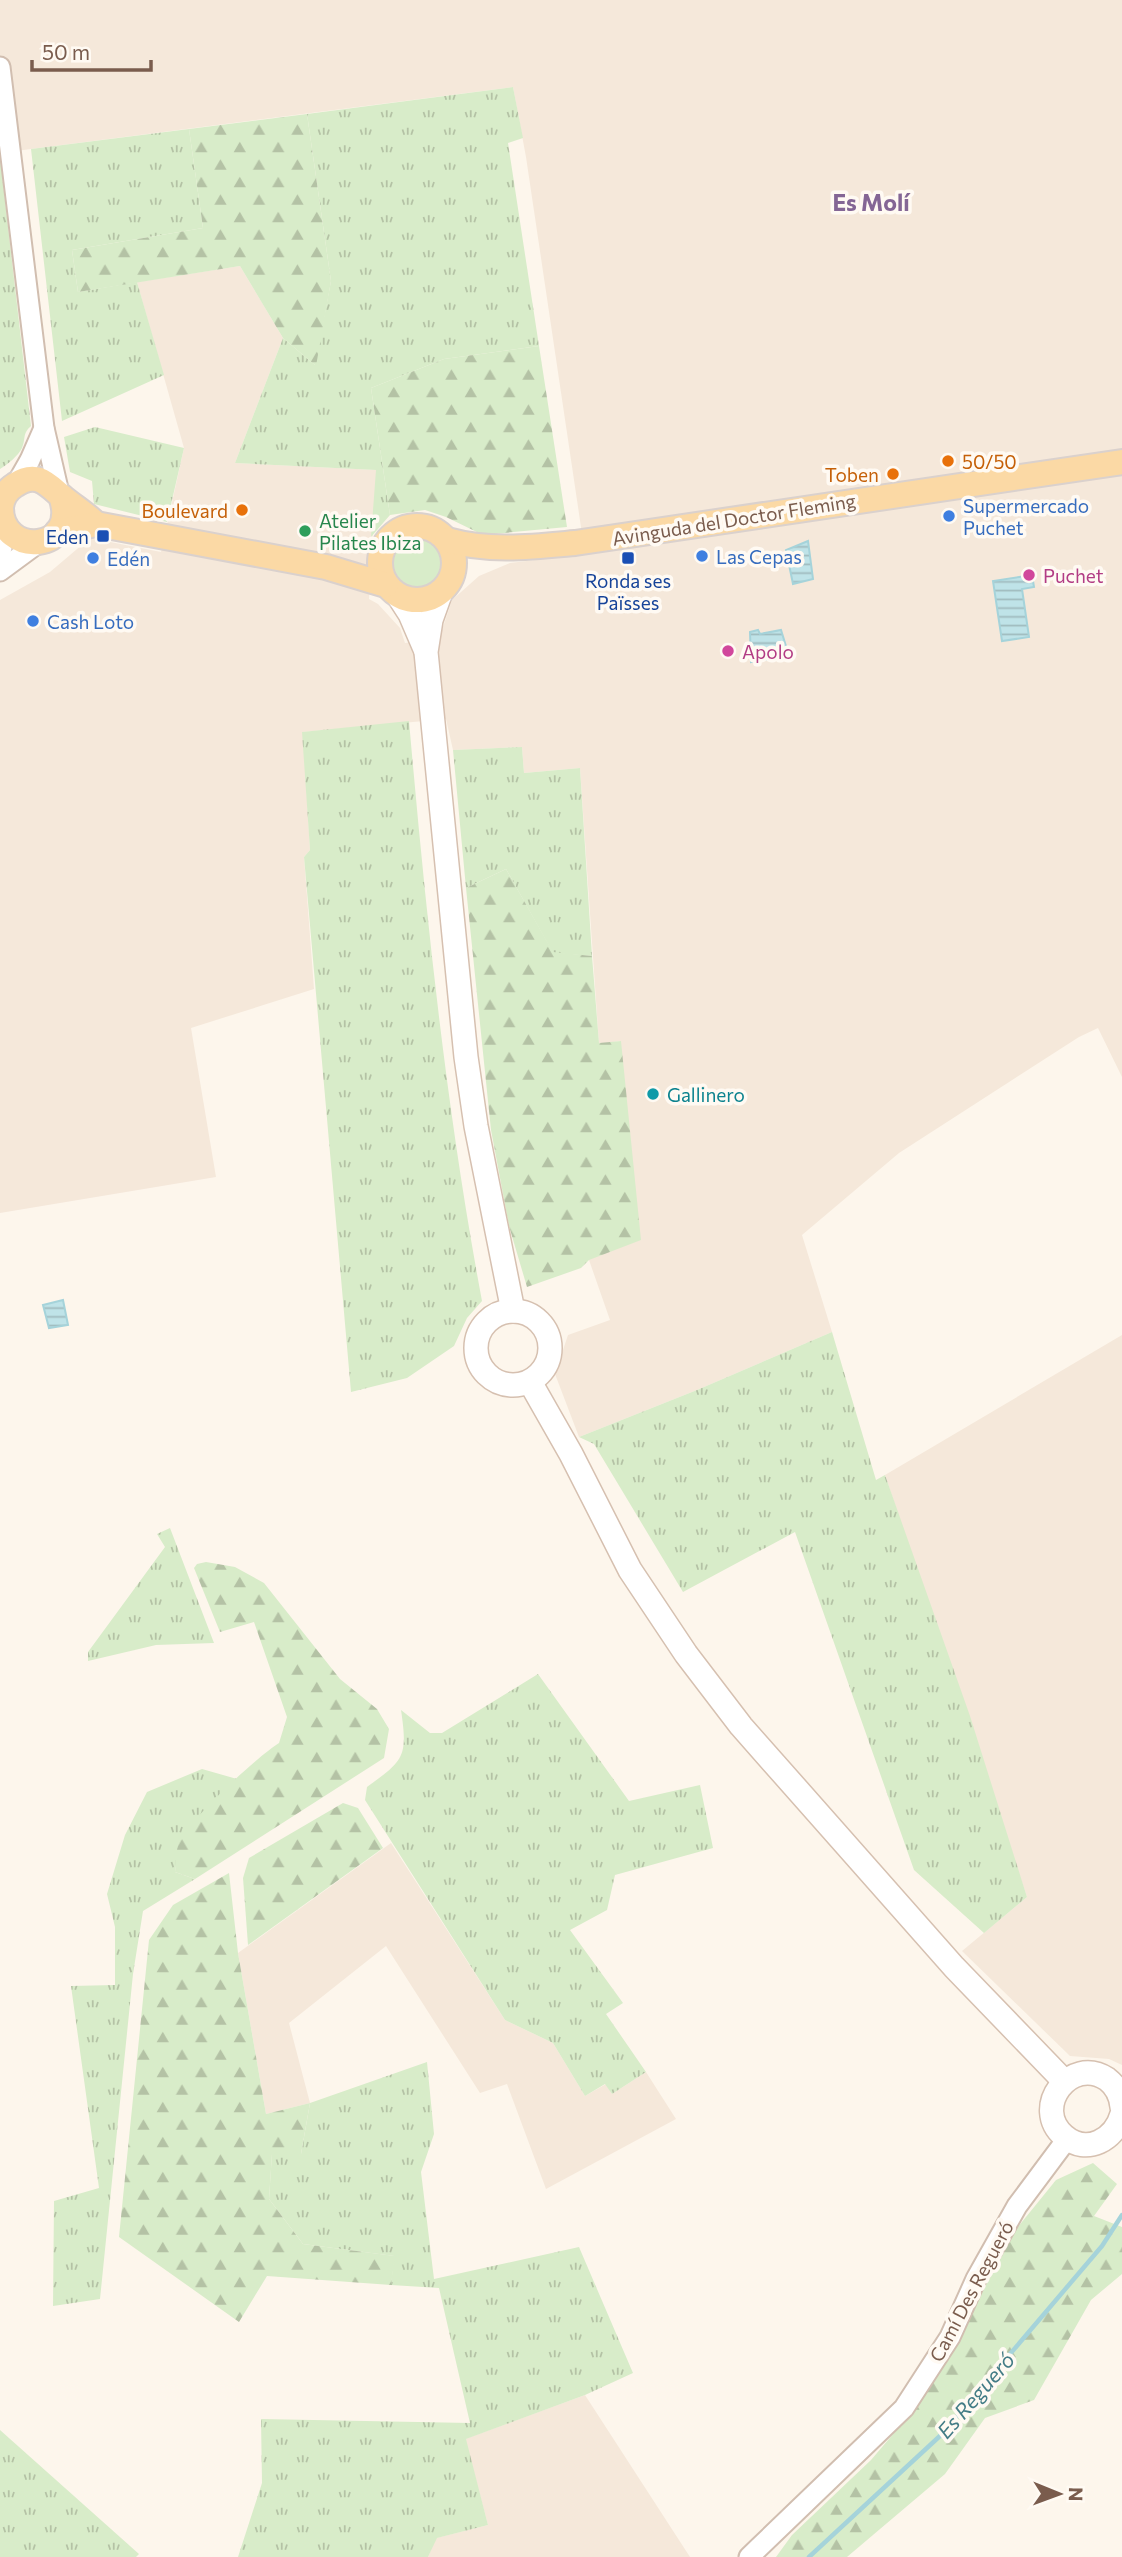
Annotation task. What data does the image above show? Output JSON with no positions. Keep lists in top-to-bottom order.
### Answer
{
  "streets": {
    "main road": ["Avinguda del Doctor Fleming"],
    "street": ["Camí Des Regueró"]
  },
  "districts": ["Es Molí"],
  "water": ["Es Regueró"],
  "places": {
    "other": [
      "50/50",
      "Toben",
      "Boulevard",
      "Supermercado Puchet",
      "Atelier Pilates Ibiza",
      "Las Cepas",
      "Edén",
      "Puchet",
      "Cash Loto",
      "Apolo",
      "Gallinero"
    ],
    "transit": ["Eden", "Ronda ses Païsses"]
  },
  "scale_bar": "50 m",
  "north": "right"
}
